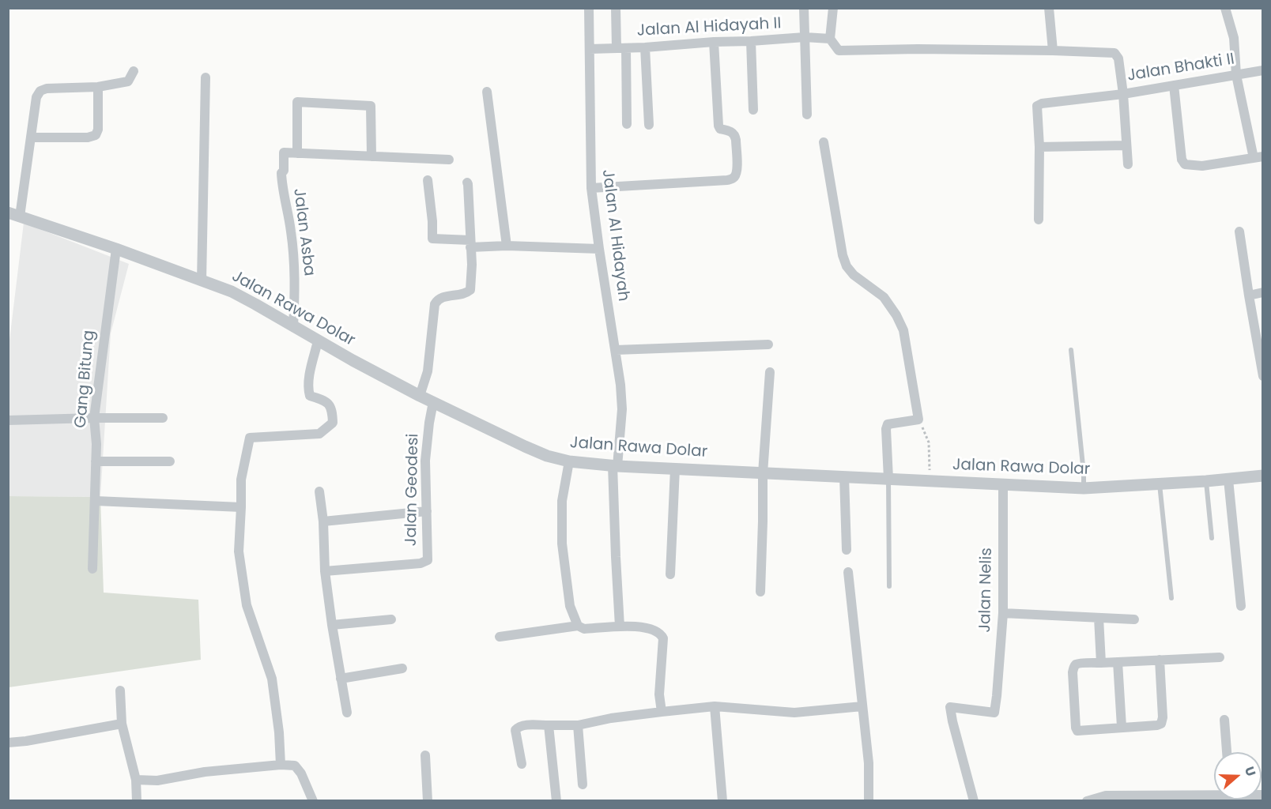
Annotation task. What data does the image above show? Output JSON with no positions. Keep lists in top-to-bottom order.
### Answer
{
  "streets": {
    "street": [
      "Jalan Al Hidayah II",
      "Jalan Bhakti II",
      "Jalan Asba",
      "Jalan Al Hidayah",
      "Jalan Rawa Dolar",
      "Gang Bitung",
      "Jalan Geodesi",
      "Jalan Nelis"
    ]
  },
  "crossings": [
    ["Jalan Al Hidayah II", "Jalan Al Hidayah"],
    ["Jalan Asba", "Jalan Rawa Dolar"],
    ["Jalan Al Hidayah", "Jalan Rawa Dolar"],
    ["Jalan Rawa Dolar", "Gang Bitung"],
    ["Jalan Rawa Dolar", "Jalan Geodesi"],
    ["Jalan Rawa Dolar", "Jalan Nelis"]
  ],
  "north": "right"
}
